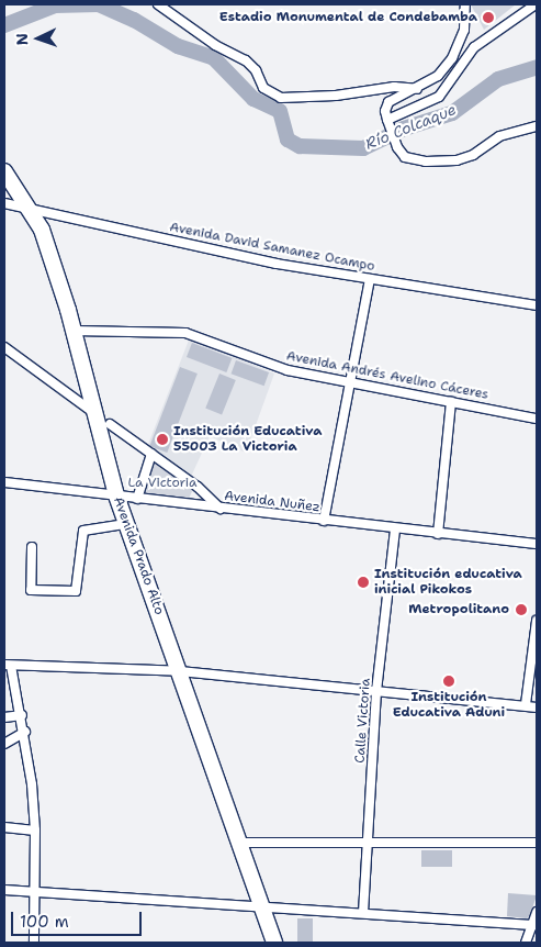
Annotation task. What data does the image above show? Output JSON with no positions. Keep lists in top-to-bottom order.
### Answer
{
  "streets": {
    "highway": ["Avenida Prado Alto"],
    "street": [
      "Avenida David Samanez Ocampo",
      "Avenida Andrés Avelino Cáceres",
      "Avenida Nuñez",
      "Calle Victoria"
    ]
  },
  "crossings": [
    ["Avenida David Samanez Ocampo", "Avenida Prado Alto"],
    ["Avenida Andrés Avelino Cáceres", "Avenida Prado Alto"],
    ["Avenida Nuñez", "Avenida Prado Alto"],
    ["Avenida Nuñez", "Calle Victoria"]
  ],
  "water": ["Río Colcaque"],
  "parks": ["La Victoria"],
  "places": [
    "Estadio Monumental de Condebamba",
    "Institución Educativa 55003 La Victoria",
    "Institución educativa inicial Pikokos",
    "Metropolitano",
    "Institución Educativa Aduni"
  ],
  "scale_bar": "100 m",
  "north": "left"
}
